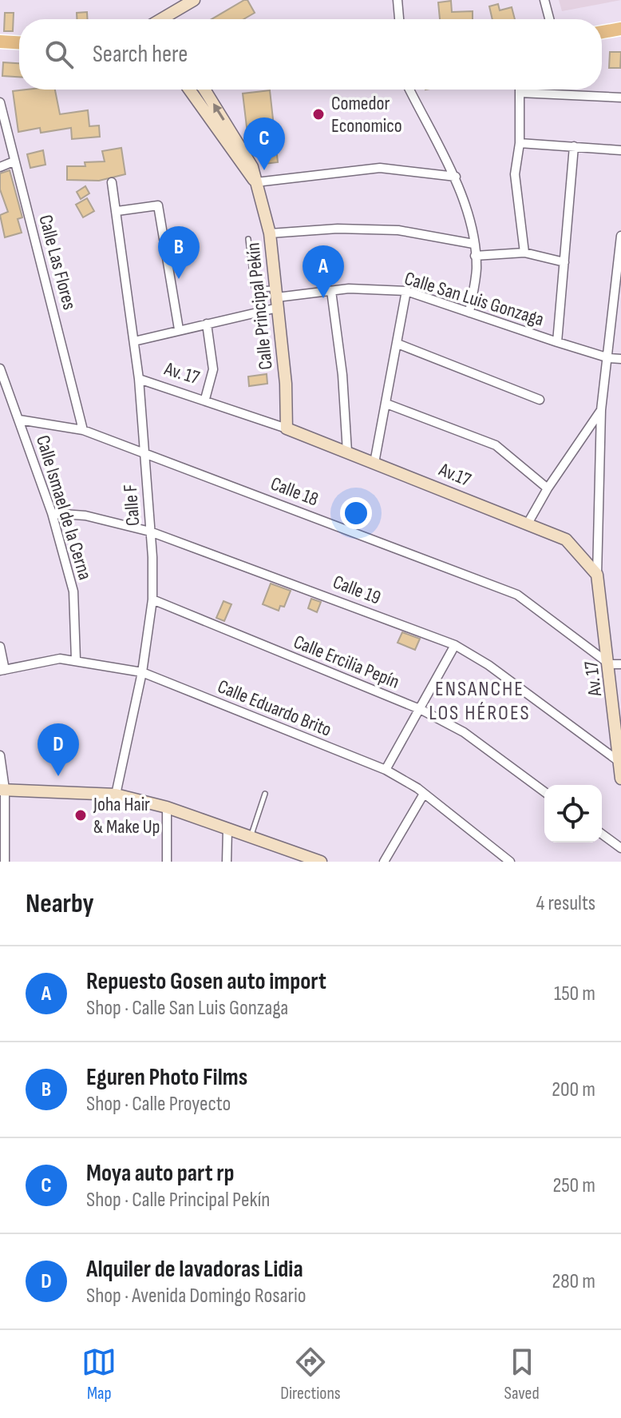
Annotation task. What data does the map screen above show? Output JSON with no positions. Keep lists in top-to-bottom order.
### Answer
{
  "streets": {
    "main road": ["Calle Principal Pekín", "Av. 17", "Av.17"],
    "street": [
      "Calle Las Flores",
      "Calle San Luis Gonzaga",
      "Calle 18",
      "Calle F",
      "Calle Ismael de la Cerna",
      "Calle 19",
      "Calle Ercilia Pepín",
      "Calle Eduardo Brito"
    ]
  },
  "crossings": [
    ["Calle Las Flores", "Calle 18"],
    ["Calle San Luis Gonzaga", "Calle Principal Pekín"],
    ["Calle San Luis Gonzaga", "Calle F"],
    ["Calle Principal Pekín", "Av. 17"],
    ["Calle Principal Pekín", "Av.17"],
    ["Av. 17", "Av.17"],
    ["Av. 17", "Calle 18"],
    ["Av. 17", "Calle F"],
    ["Av. 17", "Calle 19"],
    ["Calle 18", "Calle F"],
    ["Calle 18", "Calle Ismael de la Cerna"],
    ["Calle F", "Calle 19"],
    ["Calle F", "Calle Ercilia Pepín"],
    ["Calle F", "Calle Eduardo Brito"],
    ["Calle Ismael de la Cerna", "Calle 19"],
    ["Calle Ismael de la Cerna", "Calle Eduardo Brito"]
  ],
  "districts": ["ENSANCHE LOS HÉROES"],
  "places": ["Comedor Economico", "Joha Hair & Make Up"],
  "page": {
    "search": "Search here",
    "pins": [
      "C",
      "B",
      "A",
      "D"
    ],
    "heading": ["Nearby", "4 results"],
    "list": [
      {
        "mark": "A",
        "name": "Repuesto Gosen auto import",
        "note": "Shop · Calle San Luis Gonzaga",
        "value": "150 m"
      },
      {
        "mark": "B",
        "name": "Eguren Photo Films",
        "note": "Shop · Calle Proyecto",
        "value": "200 m"
      },
      {
        "mark": "C",
        "name": "Moya auto part rp",
        "note": "Shop · Calle Principal Pekín",
        "value": "250 m"
      },
      {
        "mark": "D",
        "name": "Alquiler de lavadoras Lidia",
        "note": "Shop · Avenida Domingo Rosario",
        "value": "280 m"
      }
    ],
    "nav": ["Map", "Directions", "Saved"]
  }
}
